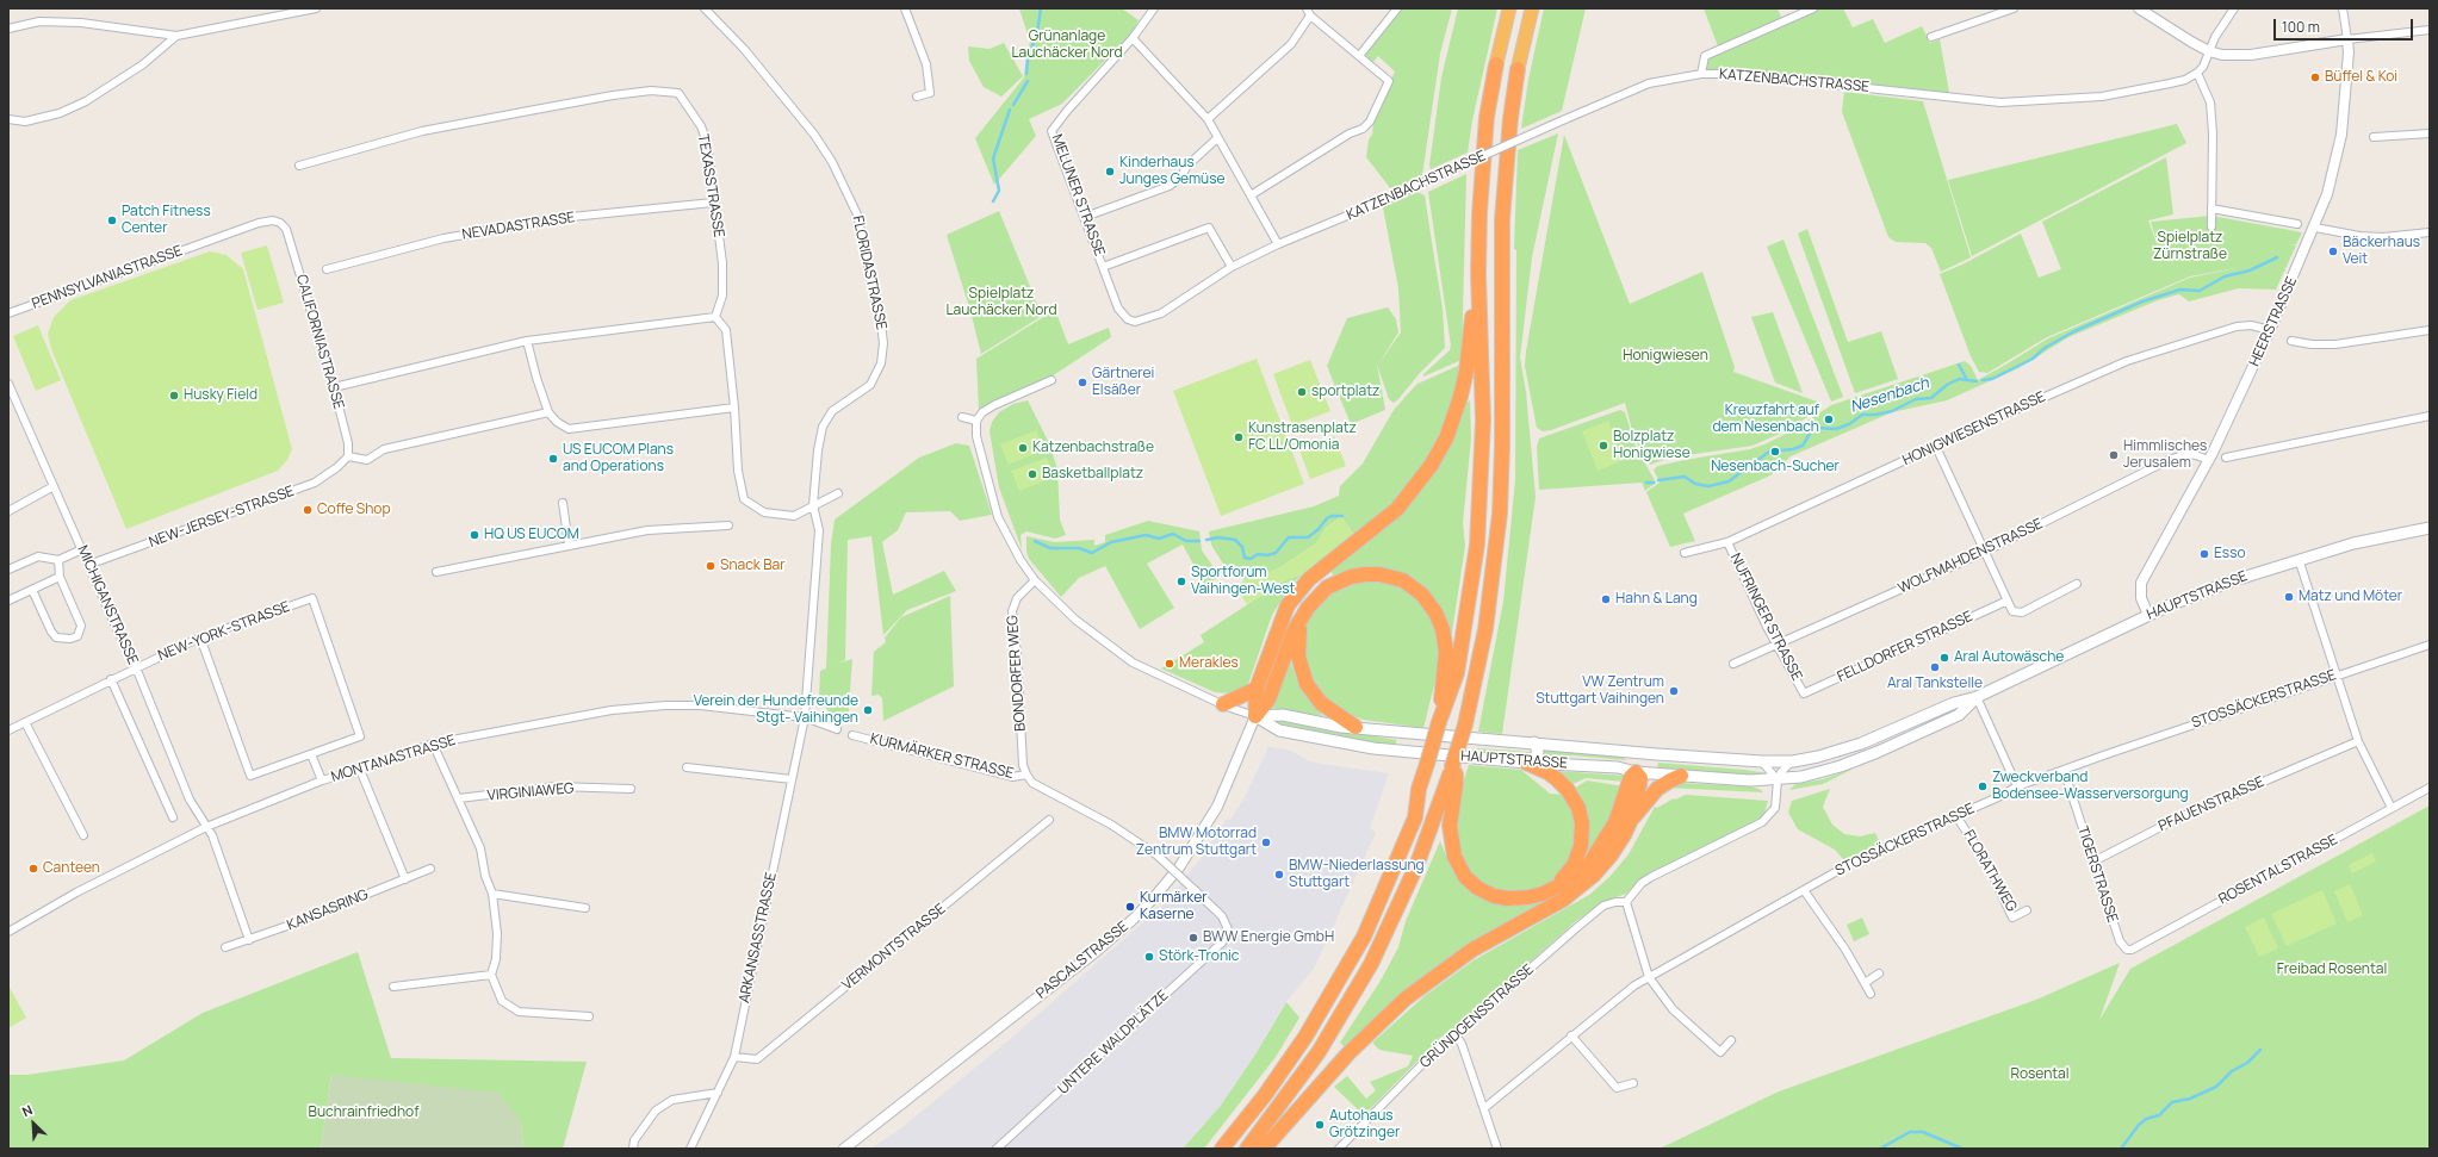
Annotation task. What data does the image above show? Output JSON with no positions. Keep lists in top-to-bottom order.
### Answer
{
  "streets": {
    "main road": ["HAUPTSTRASSE"],
    "street": [
      "KATZENBACHSTRASSE",
      "TEXASSTRASSE",
      "MELUNER STRASSE",
      "NEVADASTRASSE",
      "FLORIDASTRASSE",
      "PENNSYLVANIASTRASSE",
      "HEERSTRASSE",
      "CALIFORNIASTRASSE",
      "HONIGWIESENSTRASSE",
      "NEW-JERSEY-STRASSE",
      "WOLFMAHDENSTRASSE",
      "MICHIGANSTRASSE",
      "NUFRINGER STRASSE",
      "NEW-YORK-STRASSE",
      "FELLDORFER STRASSE",
      "BONDORFER WEG",
      "STOSSÄCKERSTRASSE",
      "KURMÄRKER STRASSE",
      "MONTANASTRASSE",
      "VIRGINIAWEG",
      "PFAUENSTRASSE",
      "ROSENTALSTRASSE",
      "FLORATHWEG",
      "TIGERSTRASSE",
      "KANSASRING",
      "ARKANSASSTRASSE",
      "VERMONTSTRASSE",
      "PASCALSTRASSE",
      "GRÜNDGENSSTRASSE",
      "UNTERE WALDPLÄTZE"
    ]
  },
  "crossings": [
    ["KATZENBACHSTRASSE", "MELUNER STRASSE"],
    ["TEXASSTRASSE", "NEVADASTRASSE"],
    ["FLORIDASTRASSE", "ARKANSASSTRASSE"],
    ["PENNSYLVANIASTRASSE", "CALIFORNIASTRASSE"],
    ["HEERSTRASSE", "HONIGWIESENSTRASSE"],
    ["HEERSTRASSE", "WOLFMAHDENSTRASSE"],
    ["HEERSTRASSE", "HAUPTSTRASSE"],
    ["CALIFORNIASTRASSE", "NEW-JERSEY-STRASSE"],
    ["HONIGWIESENSTRASSE", "NUFRINGER STRASSE"],
    ["NEW-JERSEY-STRASSE", "MICHIGANSTRASSE"],
    ["WOLFMAHDENSTRASSE", "NUFRINGER STRASSE"],
    ["HAUPTSTRASSE", "BONDORFER WEG"],
    ["HAUPTSTRASSE", "PASCALSTRASSE"],
    ["MICHIGANSTRASSE", "NEW-YORK-STRASSE"],
    ["MICHIGANSTRASSE", "MONTANASTRASSE"],
    ["NUFRINGER STRASSE", "FELLDORFER STRASSE"],
    ["BONDORFER WEG", "KURMÄRKER STRASSE"],
    ["STOSSÄCKERSTRASSE", "FLORATHWEG"],
    ["STOSSÄCKERSTRASSE", "TIGERSTRASSE"],
    ["KURMÄRKER STRASSE", "UNTERE WALDPLÄTZE"],
    ["MONTANASTRASSE", "ARKANSASSTRASSE"],
    ["PFAUENSTRASSE", "TIGERSTRASSE"],
    ["ROSENTALSTRASSE", "TIGERSTRASSE"],
    ["ARKANSASSTRASSE", "VERMONTSTRASSE"]
  ],
  "water": ["Nesenbach"],
  "parks": [
    "Grünanlage Lauchäcker Nord",
    "Spielplatz Zürnstraße",
    "Spielplatz Lauchäcker Nord",
    "Honigwiesen",
    "Freibad Rosental",
    "Rosental",
    "Buchrainfriedhof"
  ],
  "places": [
    "Büffel & Koi",
    "Kinderhaus Junges Gemüse",
    "Patch Fitness Center",
    "Bäckerhaus Veit",
    "Gärtnerei Elsäßer",
    "sportplatz",
    "Husky Field",
    "Kreuzfahrt auf dem Nesenbach",
    "Kunstrasenplatz FC LL/Omonia",
    "Bolzplatz Honigwiese",
    "Katzenbachstraße",
    "Nesenbach-Sucher",
    "Himmlisches Jerusalem",
    "US EUCOM Plans and Operations",
    "Basketballplatz",
    "Coffe Shop",
    "HQ US EUCOM",
    "Esso",
    "Snack Bar",
    "Sportforum Vaihingen-West",
    "Matz und Möter",
    "Hahn & Lang",
    "Aral Autowäsche",
    "Merakles",
    "Aral Tankstelle",
    "VW Zentrum Stuttgart Vaihingen",
    "Verein der Hundefreunde Stgt- Vaihingen",
    "Zweckverband Bodensee-Wasserversorgung",
    "BMW Motorrad Zentrum Stuttgart",
    "Canteen",
    "BMW-Niederlassung Stuttgart",
    "Kurmärker Kaserne",
    "BWW Energie GmbH",
    "Störk-Tronic",
    "Autohaus Grötzinger"
  ],
  "scale_bar": "100 m",
  "north": "top left"
}
